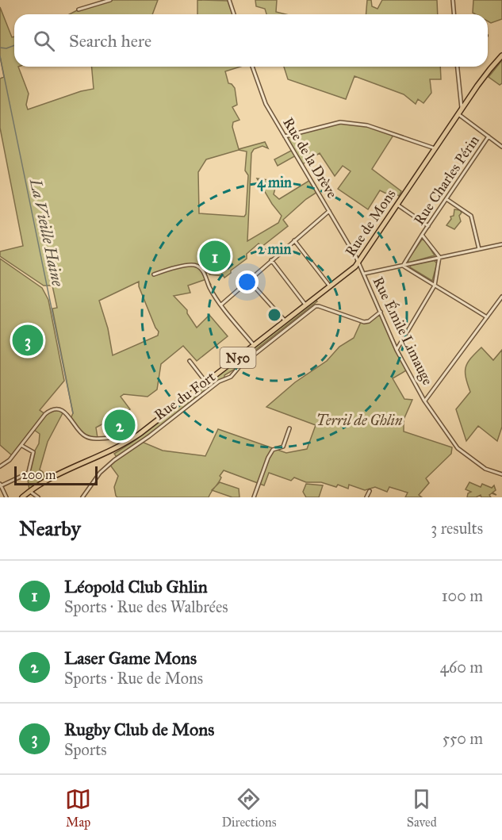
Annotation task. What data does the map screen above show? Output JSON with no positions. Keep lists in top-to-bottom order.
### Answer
{
  "streets": {
    "main road": ["Rue de Mons", "N50"],
    "street": [
      "Rue de la Drève",
      "Rue Charles Périn",
      "Rue Émile Limauge",
      "Rue du Fort"
    ]
  },
  "crossings": [
    ["Rue de la Drève", "Rue de Mons"],
    ["Rue de Mons", "N50"],
    ["Rue Émile Limauge", "Rue du Fort"]
  ],
  "water": ["La Vieille Haine"],
  "parks": ["Terril de Ghlin"],
  "scale_bar": "200 m",
  "page": {
    "search": "Search here",
    "pins": ["1", "3", "2"],
    "scale": "200 m",
    "heading": ["Nearby", "3 results"],
    "list": [
      {
        "mark": "1",
        "name": "Léopold Club Ghlin",
        "note": "Sports · Rue des Walbrées",
        "value": "100 m"
      },
      {
        "mark": "2",
        "name": "Laser Game Mons",
        "note": "Sports · Rue de Mons",
        "value": "460 m"
      },
      {
        "mark": "3",
        "name": "Rugby Club de Mons",
        "note": "Sports",
        "value": "550 m"
      }
    ],
    "nav": ["Map", "Directions", "Saved"]
  },
  "rings": ["4 min", "2 min"]
}
